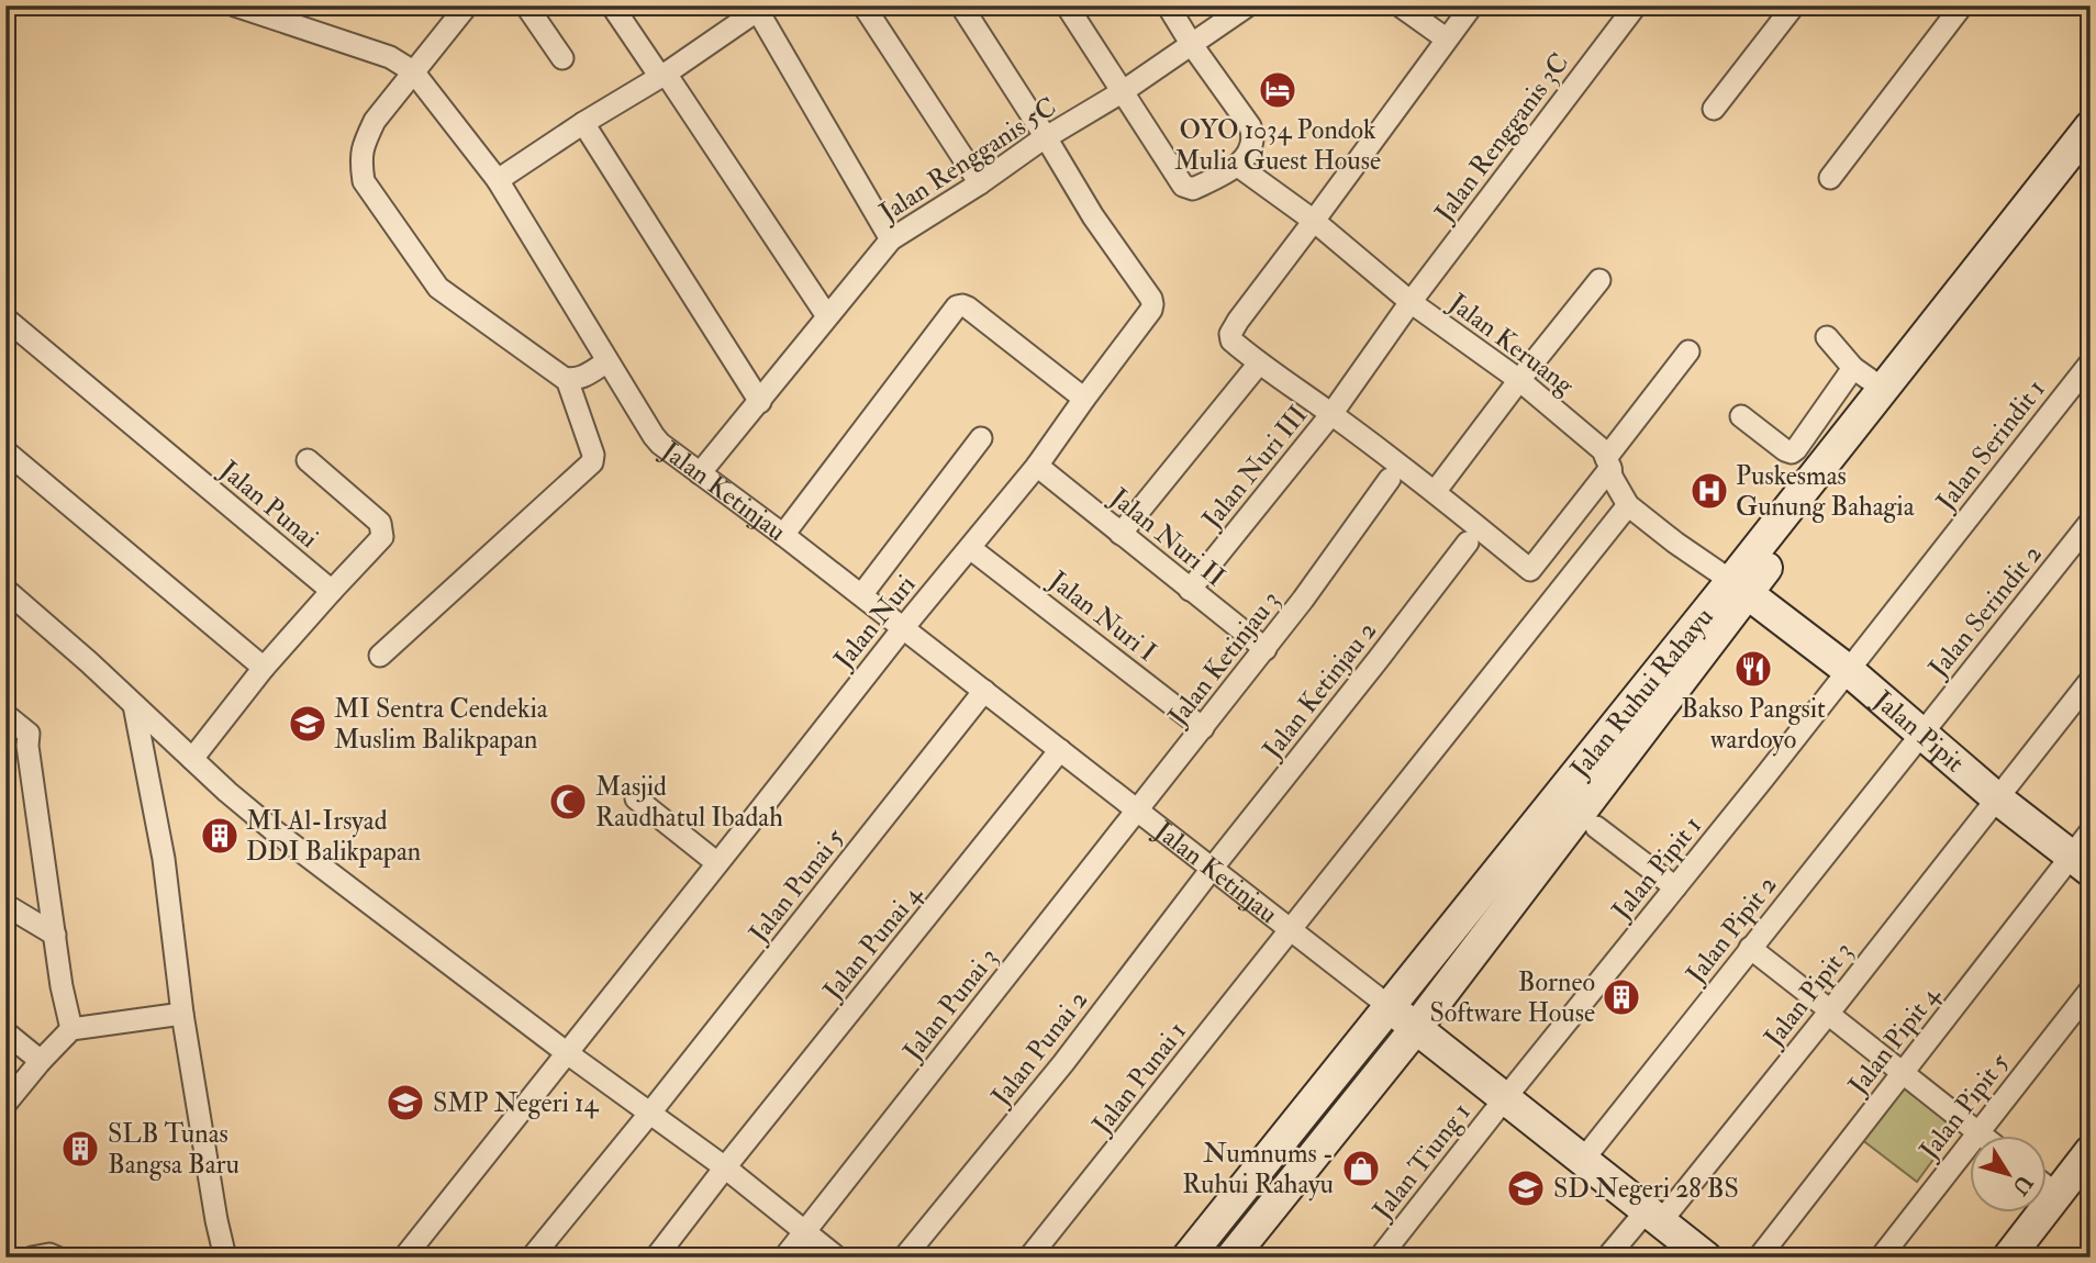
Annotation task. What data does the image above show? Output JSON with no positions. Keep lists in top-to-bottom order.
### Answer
{
  "streets": {
    "main road": ["Jalan Ketinjau", "Jalan Ruhui Rahayu", "Jalan Pipit"],
    "street": [
      "Jalan Rengganis 3C",
      "Jalan Rengganis 5C",
      "Jalan Keruang",
      "Jalan Serindit 1",
      "Jalan Nuri III",
      "Jalan Punai",
      "Jalan Nuri II",
      "Jalan Serindit 2",
      "Jalan Nuri I",
      "Jalan Nuri",
      "Jalan Ketinjau 3",
      "Jalan Ketinjau 2",
      "Jalan Pipit 1",
      "Jalan Punai 5",
      "Jalan Pipit 2",
      "Jalan Punai 4",
      "Jalan Pipit 3",
      "Jalan Punai 3",
      "Jalan Pipit 4",
      "Jalan Punai 2",
      "Jalan Punai 1",
      "Jalan Pipit 5",
      "Jalan Tiung 1"
    ]
  },
  "crossings": [
    ["Jalan Rengganis 3C", "Jalan Keruang"],
    ["Jalan Rengganis 3C", "Jalan Nuri III"],
    ["Jalan Rengganis 5C", "Jalan Ketinjau"],
    ["Jalan Rengganis 5C", "Jalan Nuri"],
    ["Jalan Keruang", "Jalan Ketinjau"],
    ["Jalan Keruang", "Jalan Ruhui Rahayu"],
    ["Jalan Keruang", "Jalan Pipit"],
    ["Jalan Serindit 1", "Jalan Pipit"],
    ["Jalan Serindit 1", "Jalan Pipit 1"],
    ["Jalan Nuri III", "Jalan Nuri II"],
    ["Jalan Ketinjau", "Jalan Nuri"],
    ["Jalan Ketinjau", "Jalan Ketinjau 3"],
    ["Jalan Ketinjau", "Jalan Ketinjau 2"],
    ["Jalan Ketinjau", "Jalan Ruhui Rahayu"],
    ["Jalan Ketinjau", "Jalan Pipit 1"],
    ["Jalan Ketinjau", "Jalan Punai 5"],
    ["Jalan Ketinjau", "Jalan Pipit 2"],
    ["Jalan Ketinjau", "Jalan Punai 4"],
    ["Jalan Ketinjau", "Jalan Pipit 3"],
    ["Jalan Ketinjau", "Jalan Punai 3"],
    ["Jalan Ketinjau", "Jalan Punai 2"],
    ["Jalan Ketinjau", "Jalan Punai 1"],
    ["Jalan Ketinjau", "Jalan Tiung 1"],
    ["Jalan Nuri II", "Jalan Nuri"],
    ["Jalan Nuri II", "Jalan Ketinjau 3"],
    ["Jalan Serindit 2", "Jalan Pipit"],
    ["Jalan Serindit 2", "Jalan Pipit 2"],
    ["Jalan Nuri I", "Jalan Nuri"],
    ["Jalan Nuri I", "Jalan Ketinjau 3"],
    ["Jalan Ketinjau 3", "Jalan Punai 3"],
    ["Jalan Ketinjau 2", "Jalan Punai 2"],
    ["Jalan Ruhui Rahayu", "Jalan Pipit"],
    ["Jalan Pipit", "Jalan Pipit 1"],
    ["Jalan Pipit", "Jalan Pipit 2"],
    ["Jalan Pipit", "Jalan Pipit 3"],
    ["Jalan Pipit", "Jalan Pipit 4"],
    ["Jalan Pipit 1", "Jalan Tiung 1"]
  ],
  "places": {
    "hotel": ["OYO 1034 Pondok Mulia Guest House"],
    "hospital": ["Puskesmas Gunung Bahagia"],
    "restaurant": ["Bakso Pangsit wardoyo"],
    "school or university": ["MI Sentra Cendekia Muslim Balikpapan", "SMP Negeri 14", "SD Negeri 28 BS"],
    "mosque": ["Masjid Raudhatul Ibadah"],
    "building": ["MI Al-Irsyad DDI Balikpapan", "Borneo Software House", "SLB Tunas Bangsa Baru"],
    "shop": ["Numnums - Ruhui Rahayu"]
  },
  "north": "bottom right"
}
